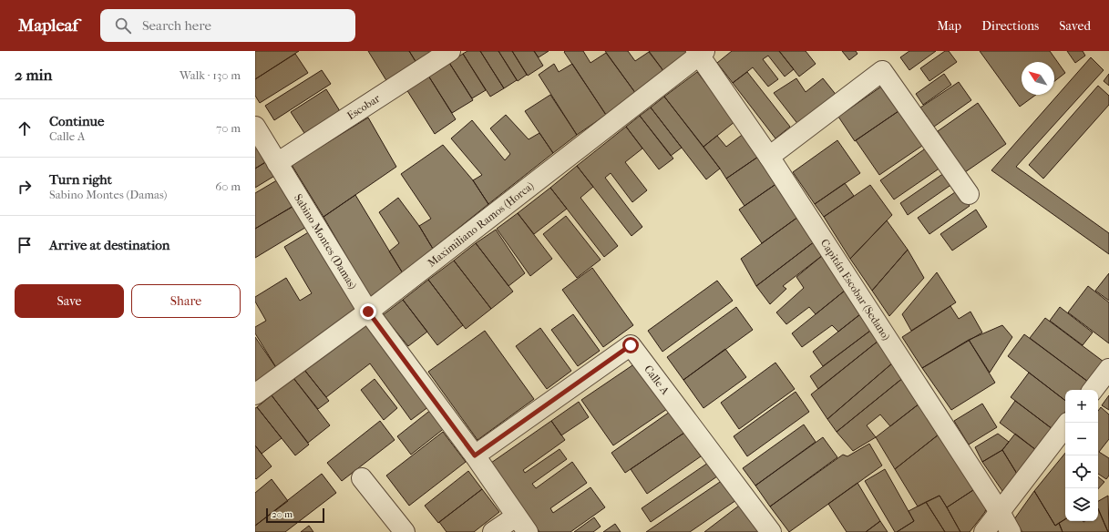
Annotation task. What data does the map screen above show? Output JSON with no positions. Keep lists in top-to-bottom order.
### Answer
{
  "streets": {
    "street": [
      "Escobar",
      "Maximiliano Ramos (Horca)",
      "Sabino Montes (Damas)",
      "Capitán Escobar (Sedano)",
      "Calle A"
    ]
  },
  "crossings": [
    ["Escobar", "Sabino Montes (Damas)"],
    ["Maximiliano Ramos (Horca)", "Sabino Montes (Damas)"],
    ["Maximiliano Ramos (Horca)", "Capitán Escobar (Sedano)"],
    ["Sabino Montes (Damas)", "Calle A"]
  ],
  "scale_bar": "20 m",
  "north": "top left",
  "page": {
    "header": "Mapleaf",
    "search": "Search here",
    "nav": ["Map", "Directions", "Saved"],
    "heading": ["2 min", "Walk · 130 m"],
    "list": [
      ["Continue", "Calle A", "70 m"],
      ["Turn right", "Sabino Montes (Damas)", "60 m"],
      "Arrive at destination"
    ],
    "buttons": ["Save", "Share"],
    "map_buttons": ["+", "−"],
    "scale": "20 m"
  }
}
